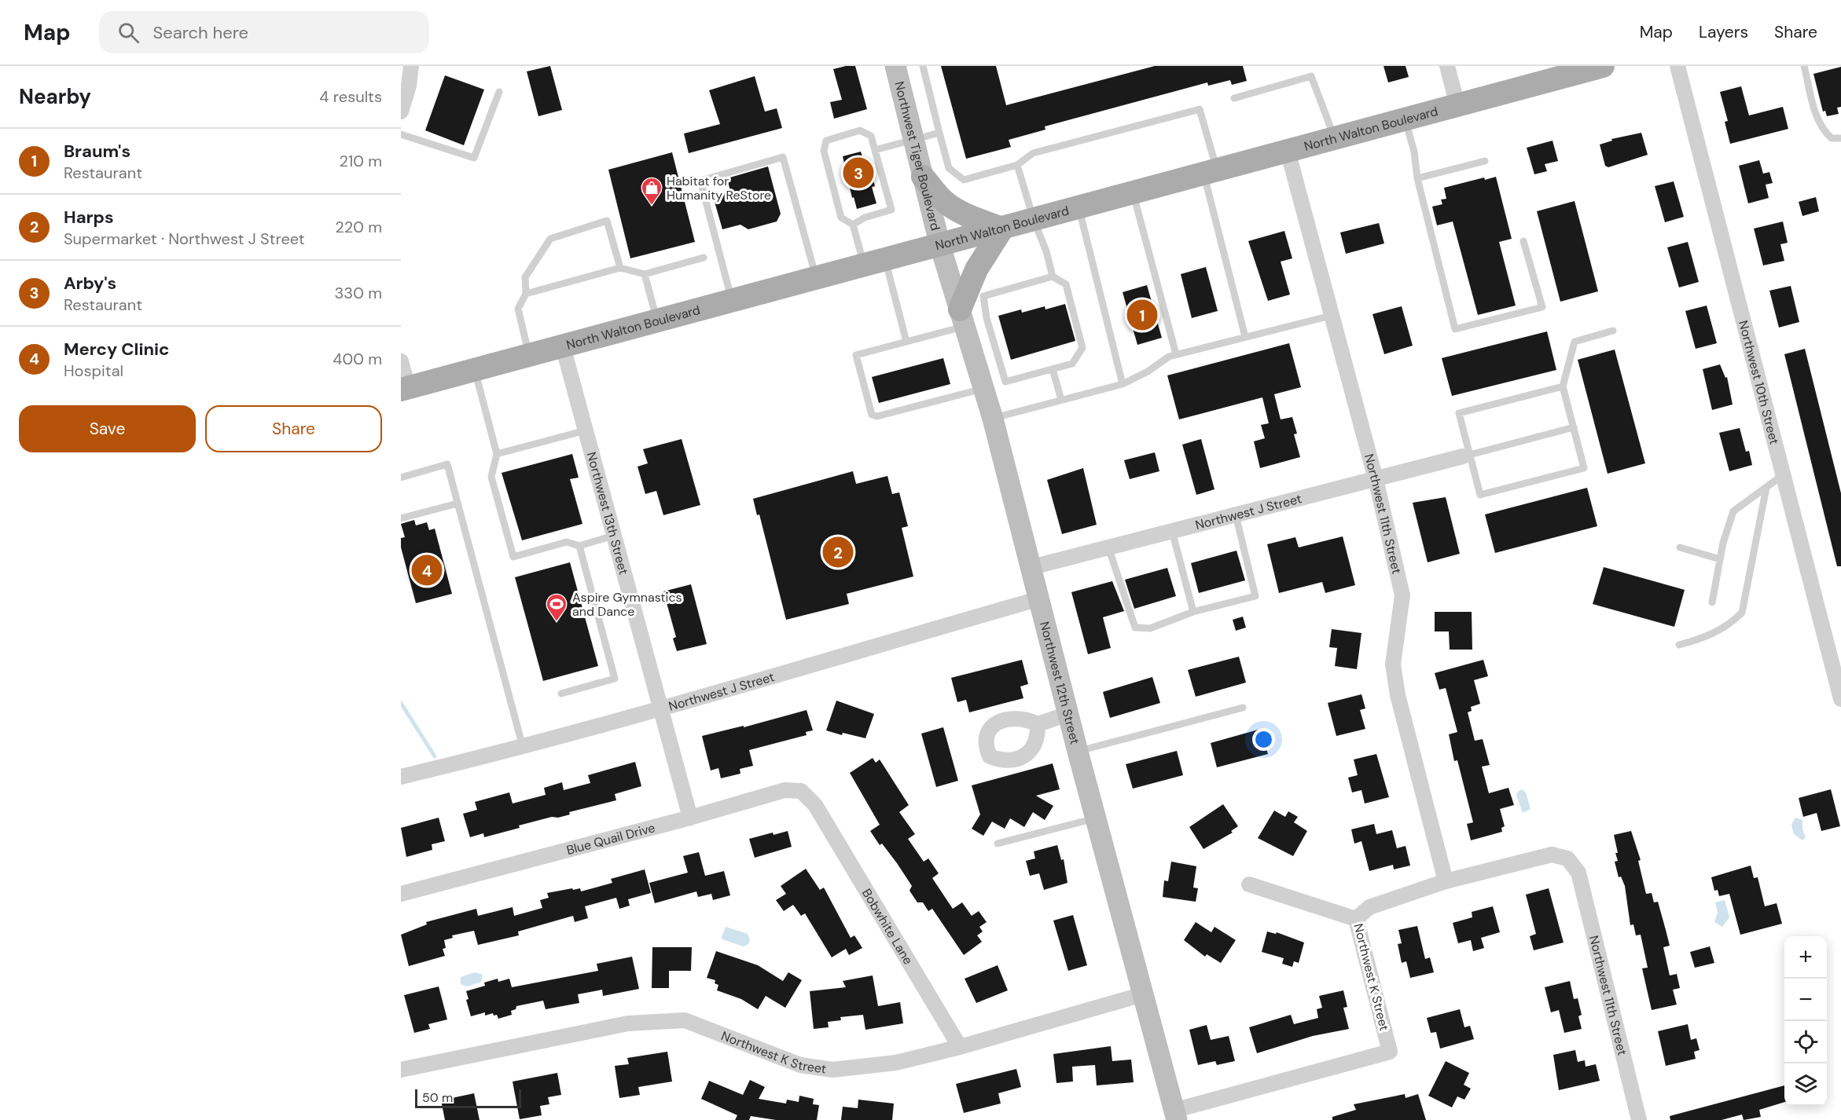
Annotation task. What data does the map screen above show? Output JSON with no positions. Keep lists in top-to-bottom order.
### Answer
{
  "streets": {
    "main road": ["North Walton Boulevard"],
    "street": [
      "Northwest Tiger Boulevard",
      "Northwest 10th Street",
      "Northwest J Street",
      "Northwest 13th Street",
      "Northwest 11th Street",
      "Northwest 12th Street",
      "Blue Quail Drive",
      "Bobwhite Lane",
      "Northwest K Street"
    ]
  },
  "crossings": [
    ["North Walton Boulevard", "Northwest Tiger Boulevard"],
    ["North Walton Boulevard", "Northwest 13th Street"],
    ["North Walton Boulevard", "Northwest 11th Street"],
    ["North Walton Boulevard", "Northwest 12th Street"],
    ["Northwest Tiger Boulevard", "Northwest 12th Street"],
    ["Northwest J Street", "Northwest 13th Street"],
    ["Northwest J Street", "Northwest 11th Street"],
    ["Northwest J Street", "Northwest 12th Street"],
    ["Northwest 13th Street", "Blue Quail Drive"],
    ["Northwest 11th Street", "Northwest K Street"],
    ["Northwest 12th Street", "Northwest K Street"],
    ["Blue Quail Drive", "Bobwhite Lane"],
    ["Bobwhite Lane", "Northwest K Street"]
  ],
  "places": {
    "shop": ["Habitat for Humanity ReStore"],
    "sports": ["Aspire Gymnastics and Dance"]
  },
  "scale_bar": "50 m",
  "page": {
    "header": "Map",
    "search": "Search here",
    "nav": ["Map", "Layers", "Share"],
    "heading": ["Nearby", "4 results"],
    "list": [
      {
        "mark": "1",
        "name": "Braum's",
        "note": "Restaurant",
        "value": "210 m"
      },
      {
        "mark": "2",
        "name": "Harps",
        "note": "Supermarket · Northwest J Street",
        "value": "220 m"
      },
      {
        "mark": "3",
        "name": "Arby's",
        "note": "Restaurant",
        "value": "330 m"
      },
      {
        "mark": "4",
        "name": "Mercy Clinic",
        "note": "Hospital",
        "value": "400 m"
      }
    ],
    "pins": [
      "3",
      "1",
      "2",
      "4"
    ],
    "buttons": ["Save", "Share"],
    "map_buttons": ["+", "−"],
    "scale": "50 m"
  }
}
